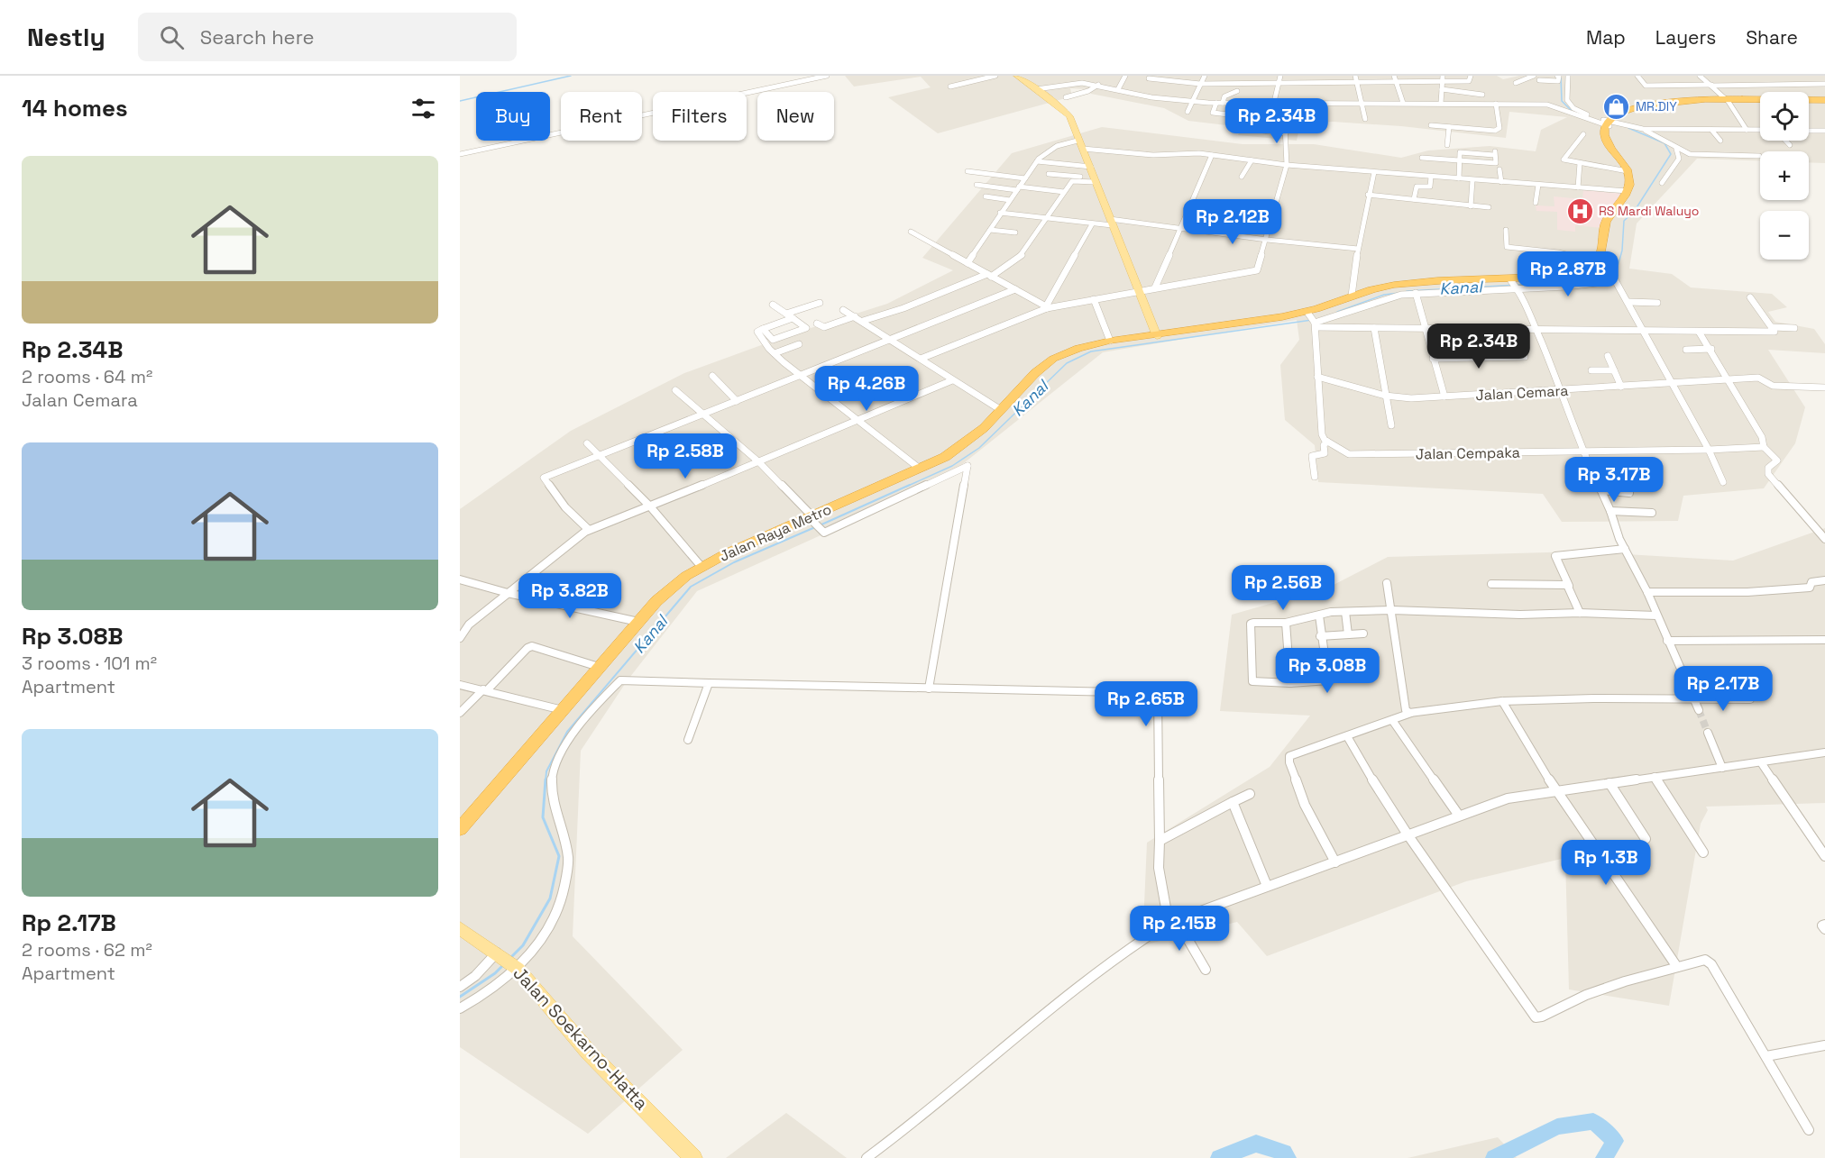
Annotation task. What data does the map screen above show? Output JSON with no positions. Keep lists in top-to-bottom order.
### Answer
{
  "streets": {
    "highway": ["Jalan Raya Metro"],
    "main road": ["Jalan Soekarno-Hatta"],
    "street": ["Jalan Cemara", "Jalan Cempaka"]
  },
  "water": ["Kanal"],
  "places": {
    "shop": ["MR.DIY"],
    "hospital": ["RS Mardi Waluyo"]
  },
  "page": {
    "header": "Nestly",
    "search": "Search here",
    "nav": ["Map", "Layers", "Share"],
    "heading": "14 homes",
    "map_buttons": ["+", "−"],
    "chip": [
      "Buy",
      "Rent",
      "Filters",
      "New"
    ],
    "price": [
      "Rp 2.34B",
      "Rp 2.12B",
      "Rp 2.87B",
      "Rp 2.34B",
      "Rp 4.26B",
      "Rp 2.58B",
      "Rp 3.17B",
      "Rp 2.56B",
      "Rp 3.82B",
      "Rp 3.08B",
      "Rp 2.17B",
      "Rp 2.65B",
      "Rp 1.3B",
      "Rp 2.15B"
    ],
    "list": [
      {
        "name": "Rp 2.34B",
        "note": "2 rooms · 64 m² · Jalan Cemara"
      },
      {
        "name": "Rp 3.08B",
        "note": "3 rooms · 101 m² · Apartment"
      },
      {
        "name": "Rp 2.17B",
        "note": "2 rooms · 62 m² · Apartment"
      }
    ]
  }
}
